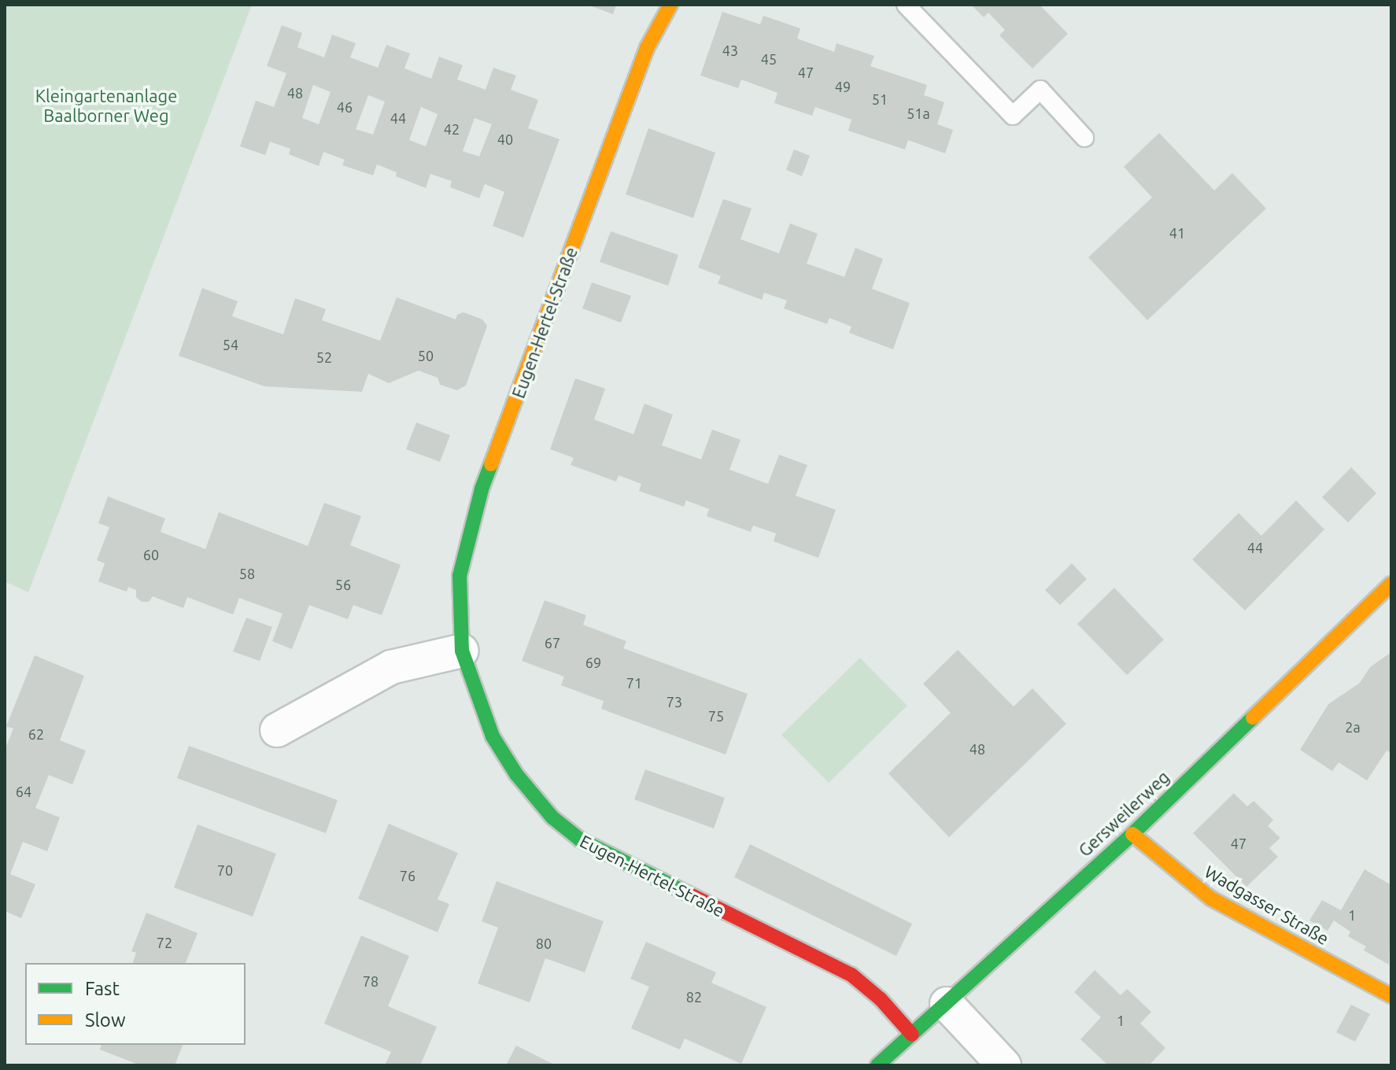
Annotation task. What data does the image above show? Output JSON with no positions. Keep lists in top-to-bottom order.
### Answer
{
  "streets": {
    "street": ["Eugen-Hertel-Straße", "Gersweilerweg", "Wadgasser Straße"]
  },
  "crossings": [
    ["Eugen-Hertel-Straße", "Gersweilerweg"],
    ["Gersweilerweg", "Wadgasser Straße"]
  ],
  "parks": ["Kleingartenanlage Baalborner Weg"],
  "house_numbers": [
    "43",
    "45",
    "47",
    "49",
    "48",
    "51",
    "46",
    "51a",
    "44",
    "42",
    "40",
    "41",
    "54",
    "50",
    "52",
    "44",
    "60",
    "58",
    "56",
    "67",
    "69",
    "71",
    "73",
    "75",
    "2a",
    "62",
    "48",
    "64",
    "47",
    "70",
    "76",
    "1",
    "72",
    "80",
    "78",
    "82",
    "1"
  ],
  "legend": ["Fast", "Slow"]
}
